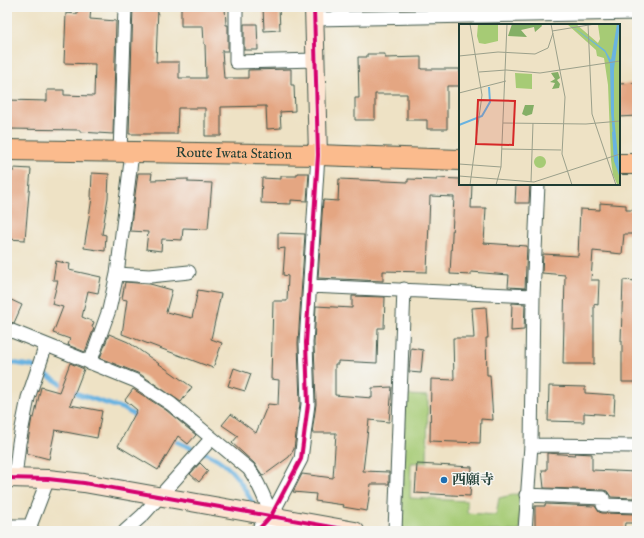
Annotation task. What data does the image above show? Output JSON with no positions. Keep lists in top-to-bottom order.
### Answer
{
  "streets": {
    "main road": ["Route Iwata Station"]
  },
  "places": ["西願寺"]
}
